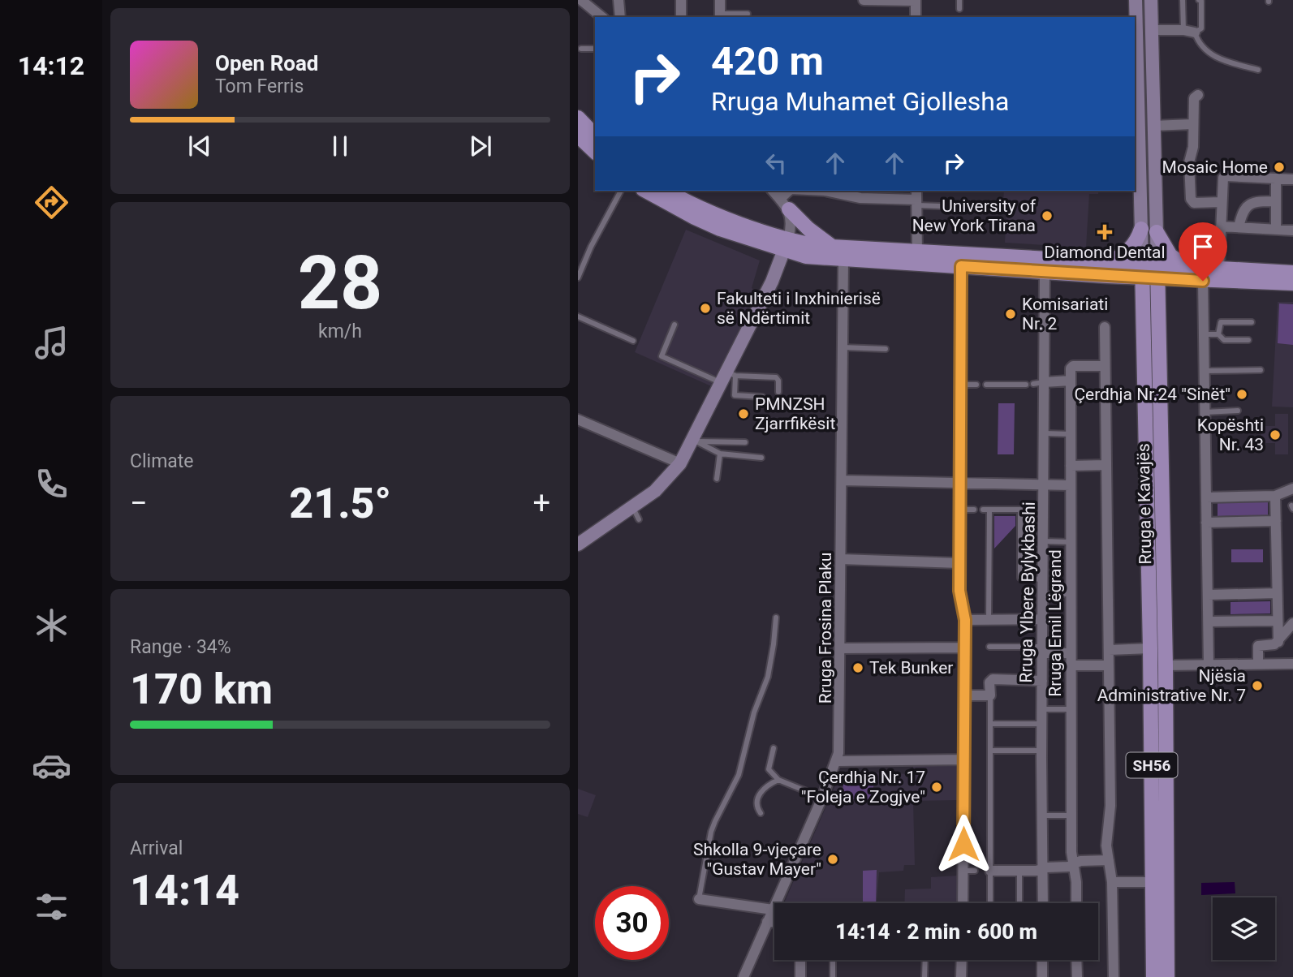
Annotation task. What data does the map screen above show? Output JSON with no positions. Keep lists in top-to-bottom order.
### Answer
{
  "streets": {
    "main road": ["Rruga e Kavajës", "SH56"],
    "street": ["Rruga Ylbere Bylykbashi", "Rruga Emil Lëgrand", "Rruga Frosina Plaku"]
  },
  "places": {
    "other": [
      "Mosaic Home",
      "University of New York Tirana",
      "Fakulteti i Inxhinierisë së Ndërtimit",
      "Komisariati Nr. 2",
      "Çerdhja Nr.24 \"Sinët\"",
      "PMNZSH Zjarrfikësit",
      "Kopështi Nr. 43",
      "Tek Bunker",
      "Njësia Administrative Nr. 7",
      "Çerdhja Nr. 17 \"Foleja e Zogjve\"",
      "Shkolla 9-vjeçare \"Gustav Mayer\""
    ],
    "health": ["Diamond Dental"]
  },
  "page": {
    "tabs": "14:12",
    "turn": ["420 m", "Rruga Muhamet Gjollesha"],
    "song": ["Open Road", "Tom Ferris"],
    "tile": [
      ["28", "km/h"],
      "Climate",
      ["Range · 34%", "170 km"],
      ["Arrival", "14:14"]
    ],
    "heat": ["−", "21.5°", "+"],
    "limit": "30",
    "trip": "14:14 · 2 min · 600 m"
  }
}
